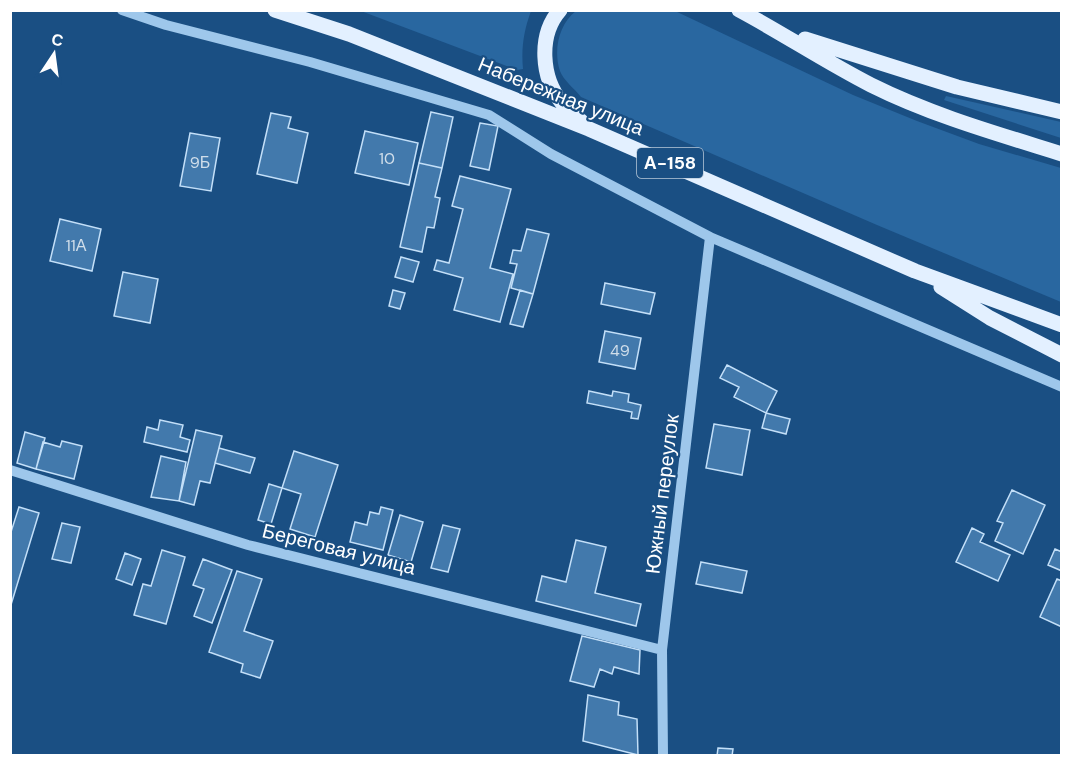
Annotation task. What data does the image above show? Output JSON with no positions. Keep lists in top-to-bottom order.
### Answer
{
  "streets": {
    "main road": ["Набережная улица", "А-158"],
    "street": ["Южный переулок", "Береговая улица"]
  },
  "crossings": [
    ["Южный переулок", "Береговая улица"]
  ],
  "house_numbers": [
    "10",
    "9Б",
    "11А",
    "49"
  ],
  "north": "top"
}
